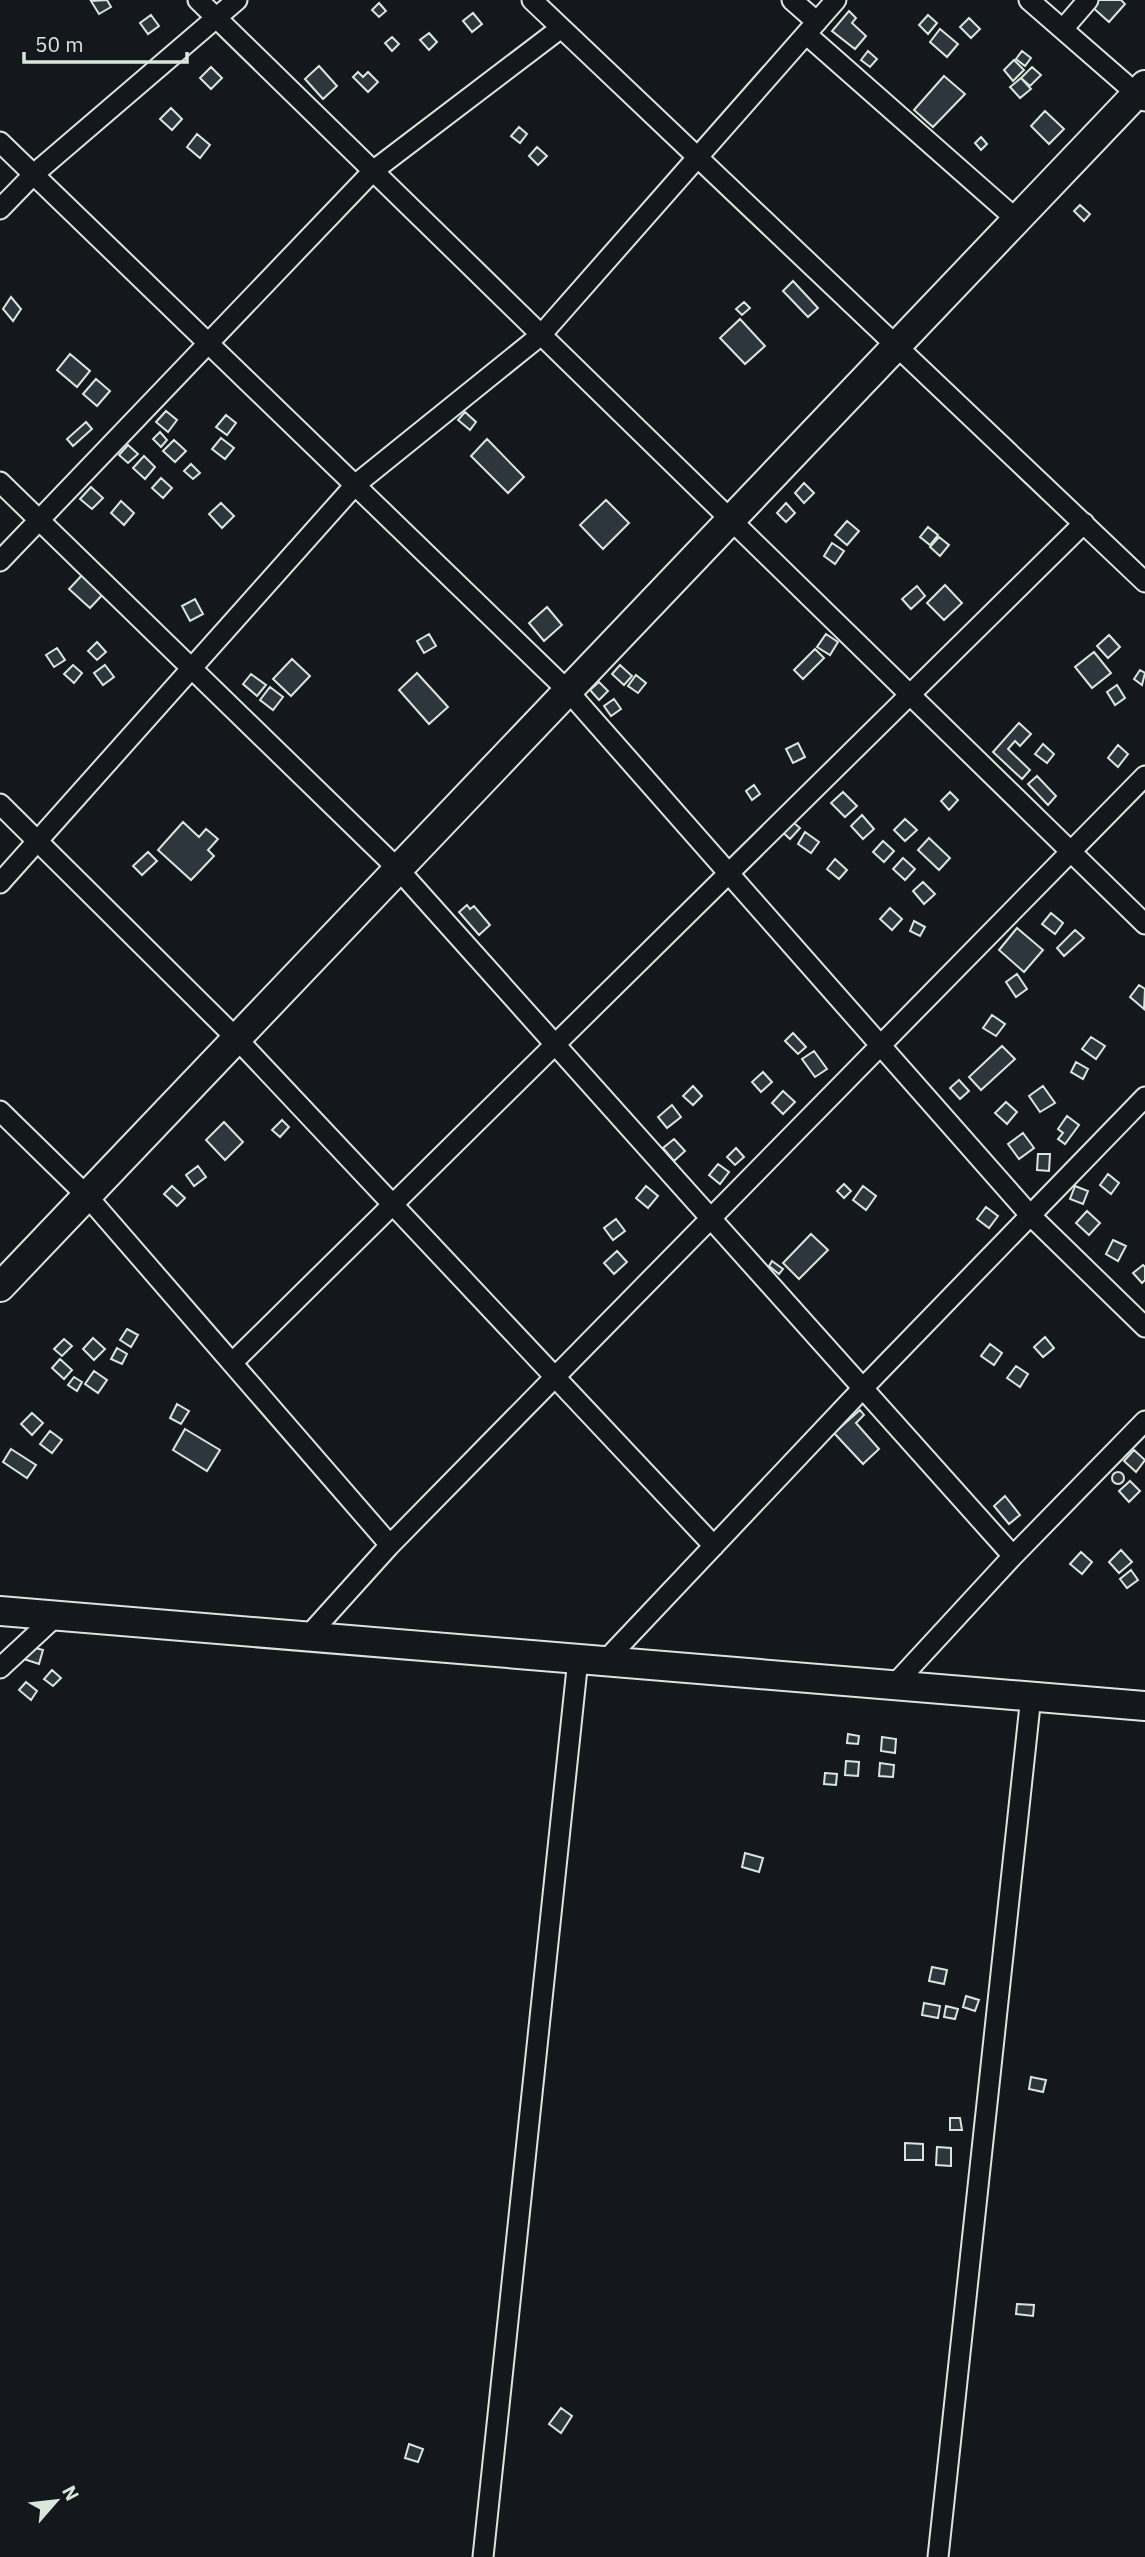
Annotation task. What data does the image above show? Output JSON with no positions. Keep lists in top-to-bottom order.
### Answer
{
  "scale_bar": "50 m",
  "north": "top right"
}
